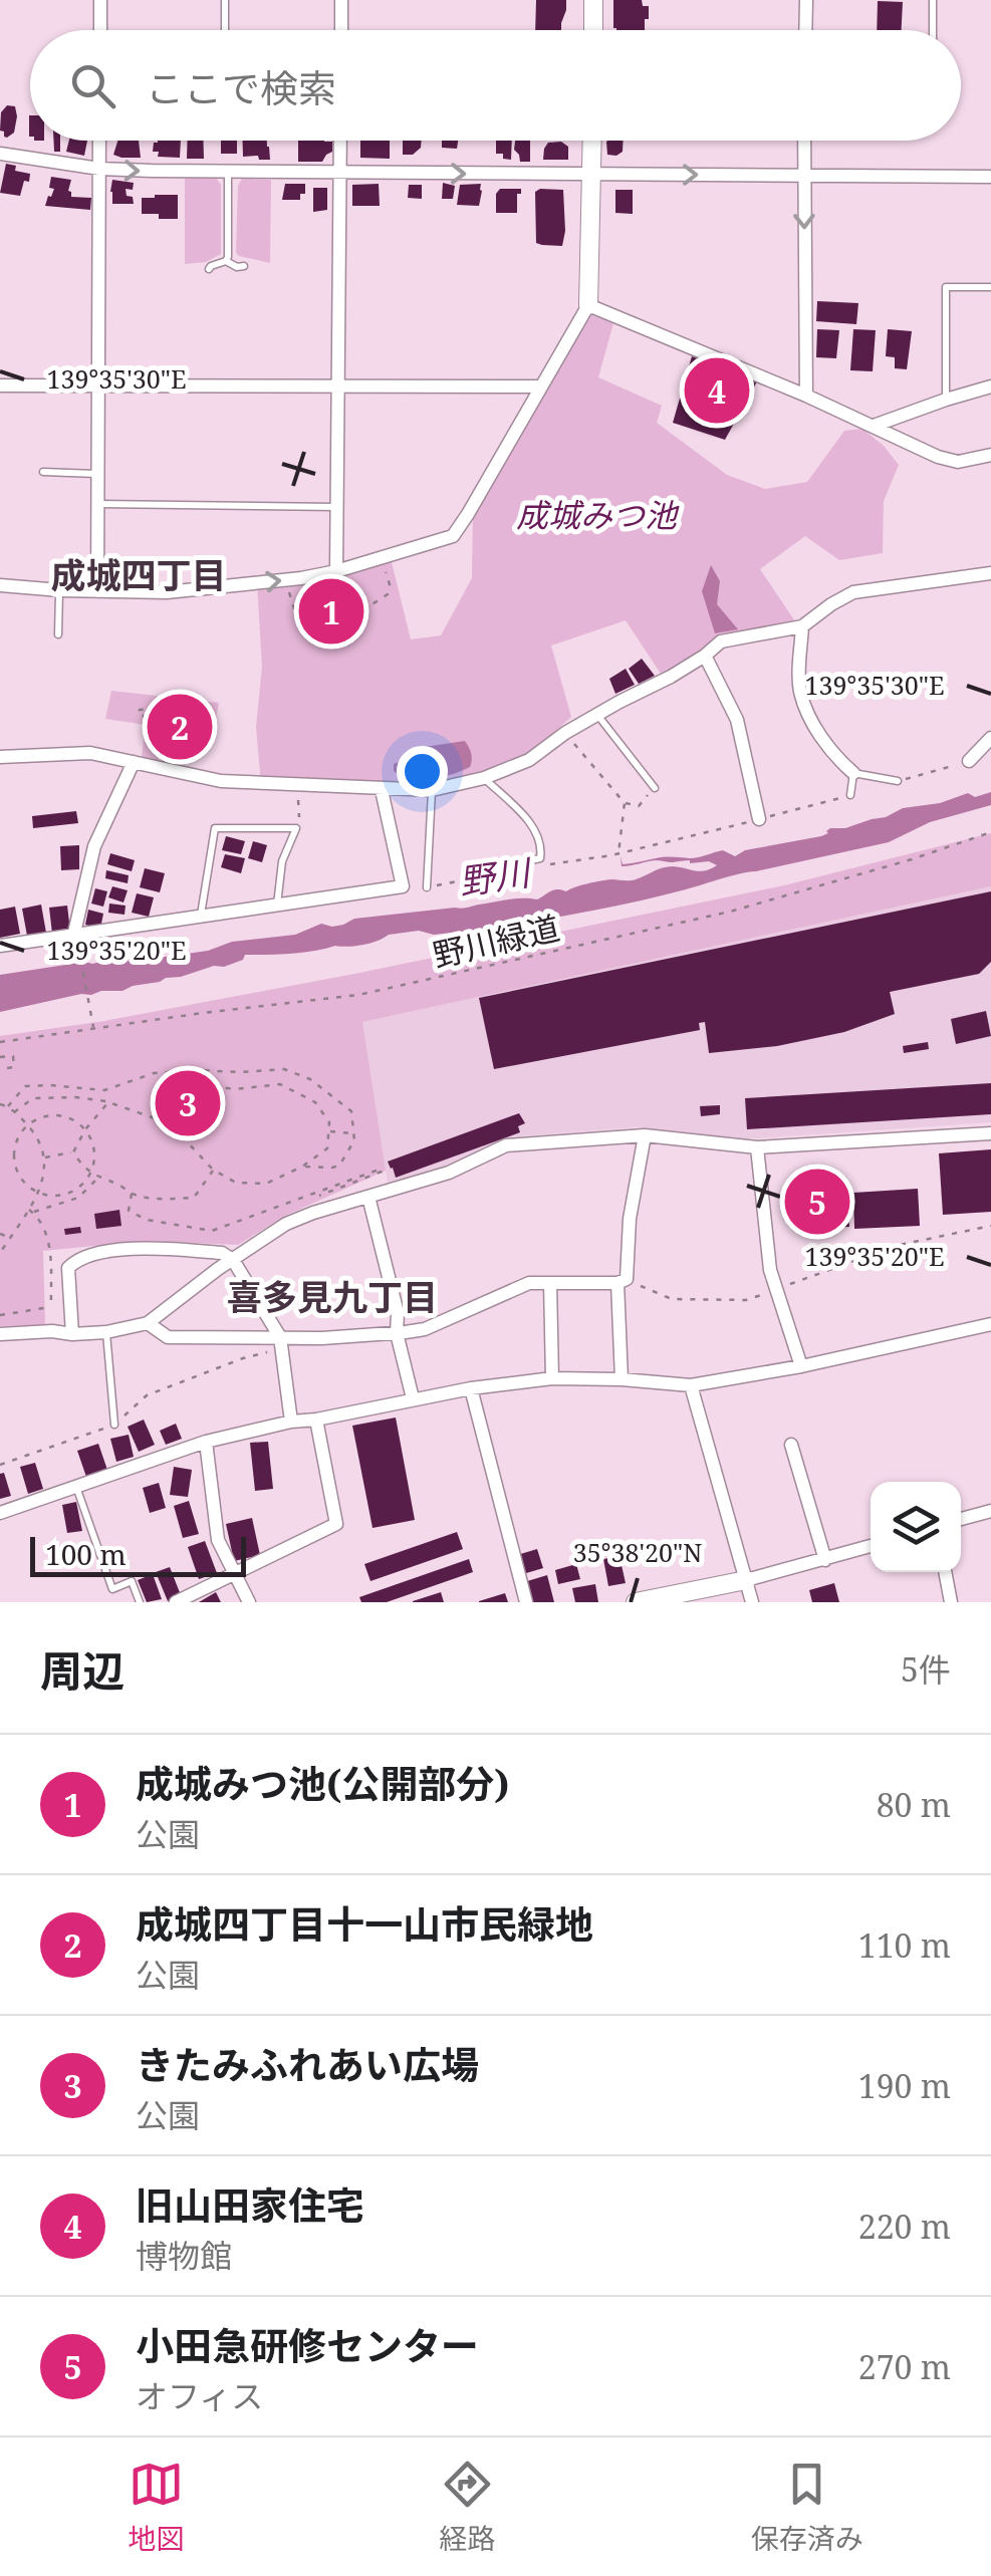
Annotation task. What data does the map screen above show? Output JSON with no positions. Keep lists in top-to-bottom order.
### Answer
{
  "streets": {
    "path": ["野川緑道"]
  },
  "districts": ["成城四丁目", "喜多見九丁目"],
  "water": ["野川"],
  "parks": ["成城みつ池"],
  "scale_bar": "100 m",
  "page": {
    "search": "ここで検索",
    "pins": [
      "4",
      "1",
      "2",
      "3",
      "5"
    ],
    "scale": "100 m",
    "heading": ["周辺", "5件"],
    "list": [
      {
        "mark": "1",
        "name": "成城みつ池(公開部分)",
        "note": "公園",
        "value": "80 m"
      },
      {
        "mark": "2",
        "name": "成城四丁目十一山市民緑地",
        "note": "公園",
        "value": "110 m"
      },
      {
        "mark": "3",
        "name": "きたみふれあい広場",
        "note": "公園",
        "value": "190 m"
      },
      {
        "mark": "4",
        "name": "旧山田家住宅",
        "note": "博物館",
        "value": "220 m"
      },
      {
        "mark": "5",
        "name": "小田急研修センター",
        "note": "オフィス",
        "value": "270 m"
      }
    ],
    "nav": ["地図", "経路", "保存済み"]
  },
  "coordinates": ["139°35'30\"E", "139°35'20\"E", "35°38'20\"N"]
}
